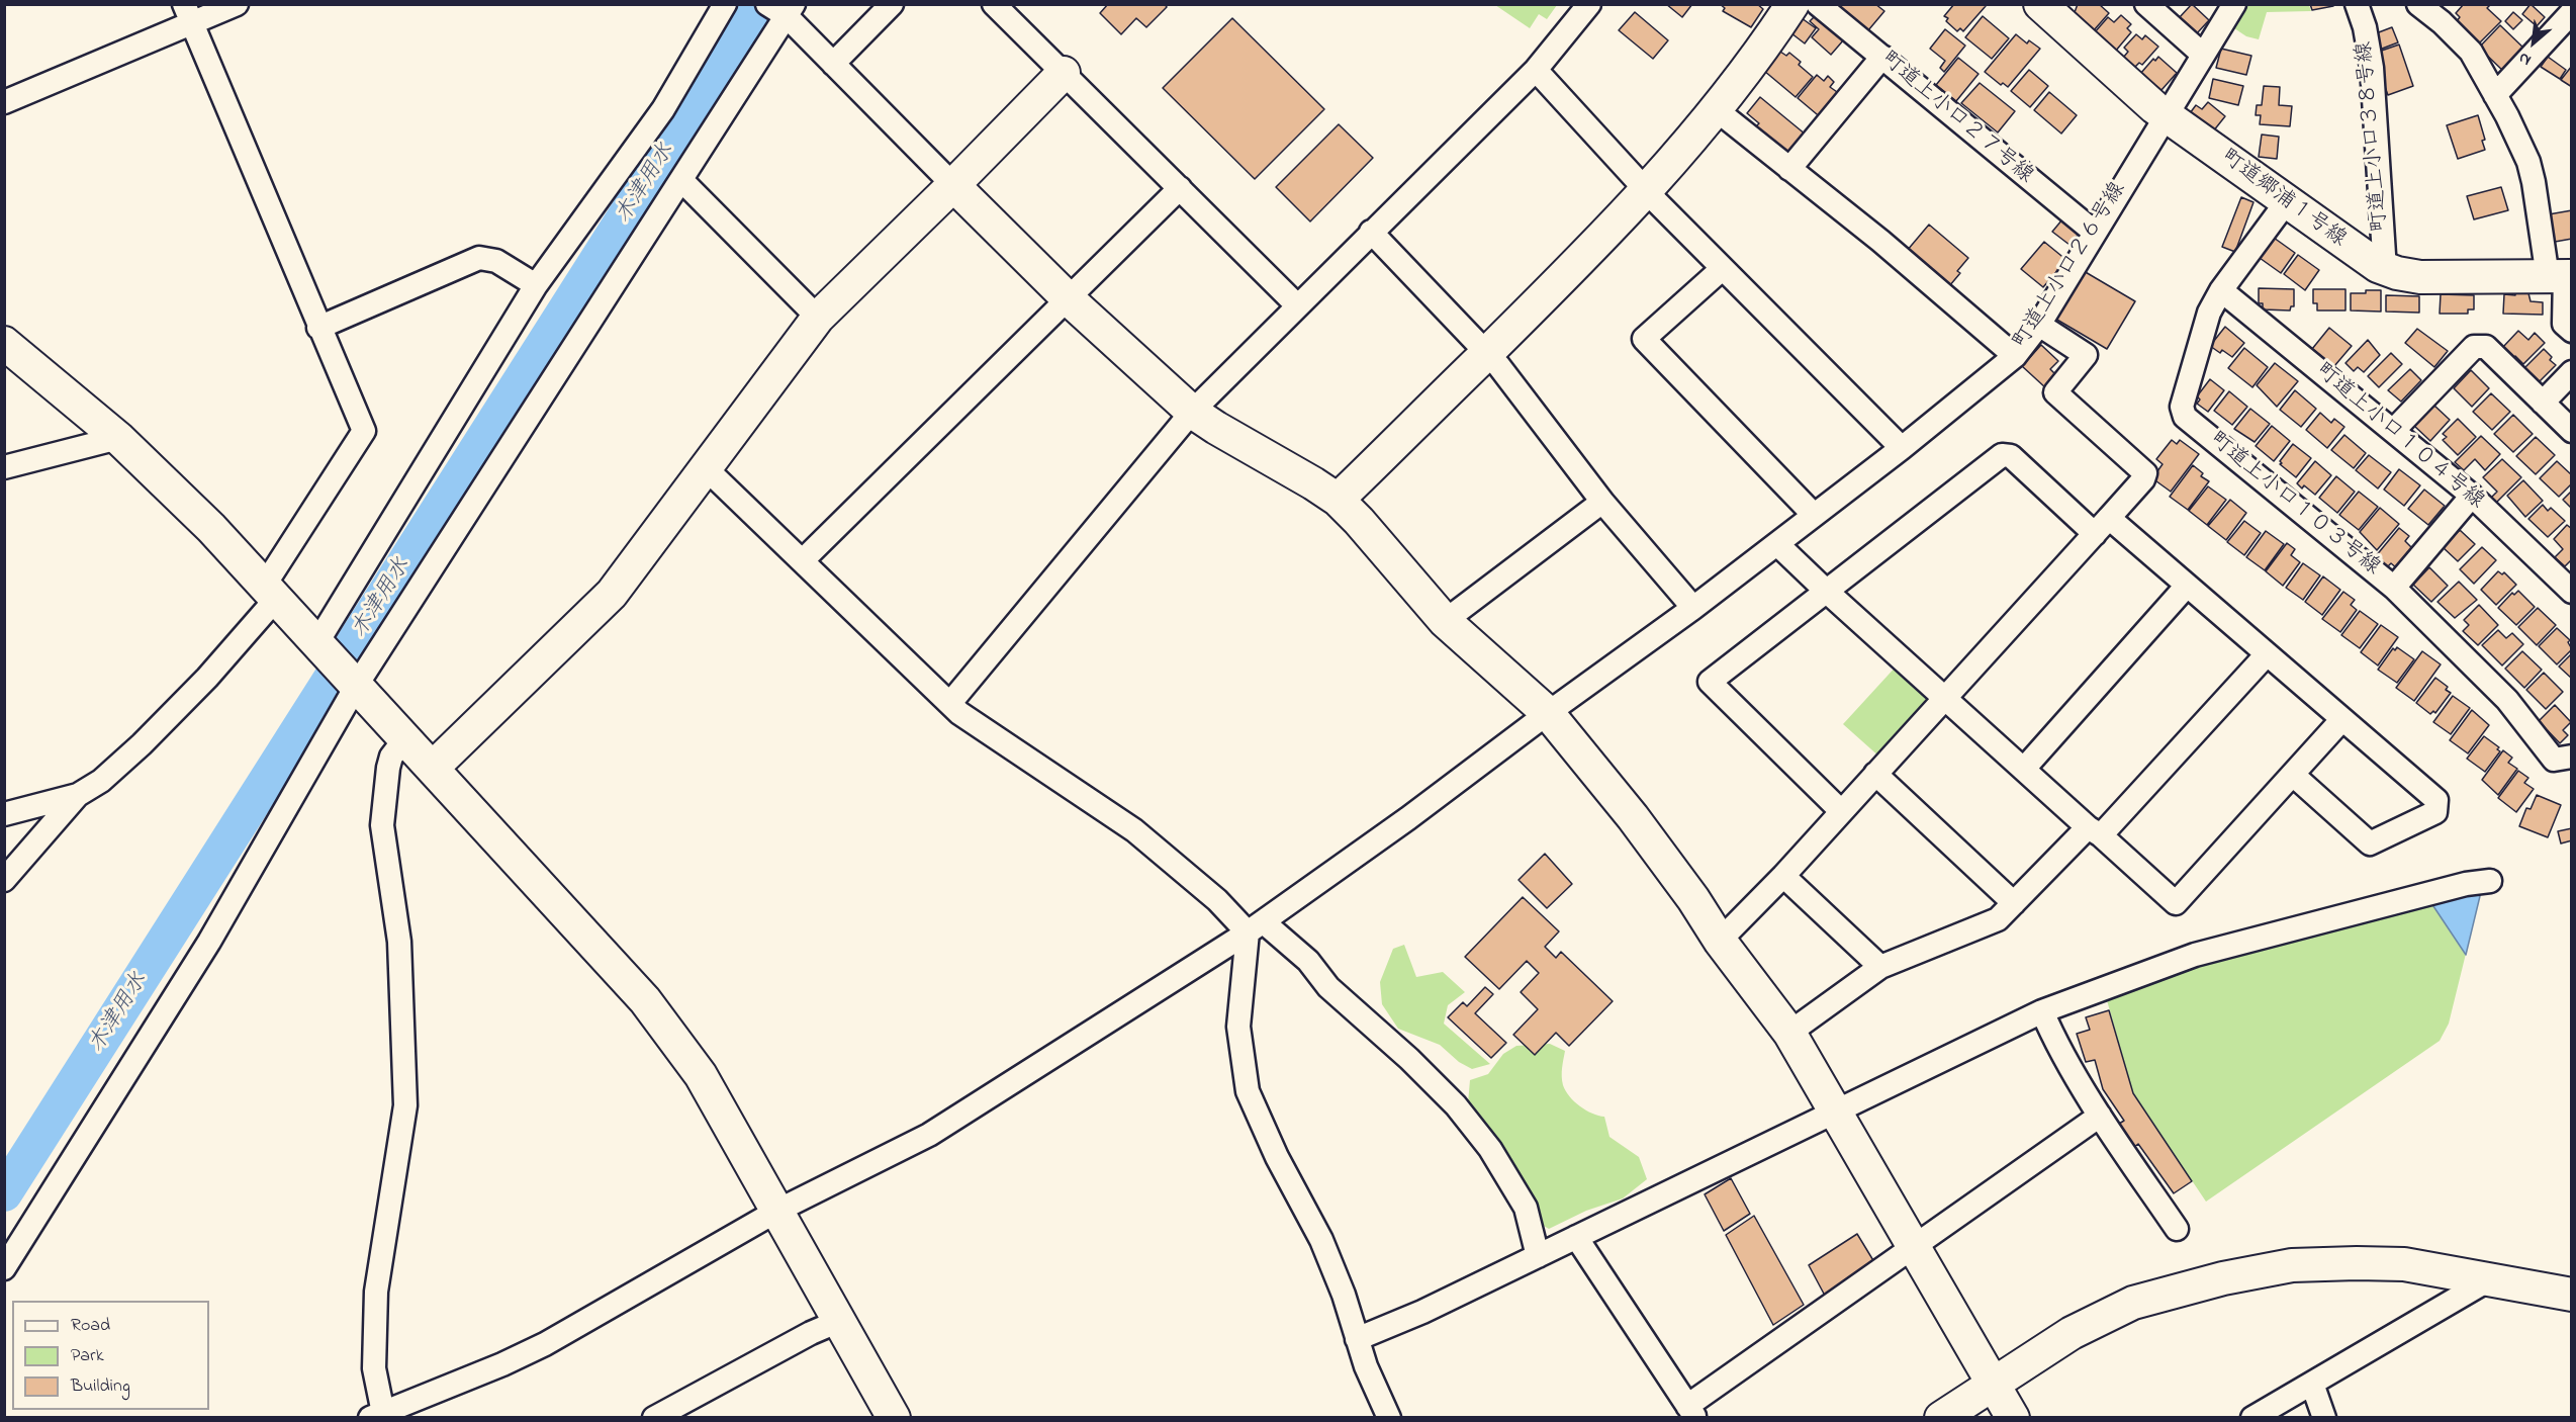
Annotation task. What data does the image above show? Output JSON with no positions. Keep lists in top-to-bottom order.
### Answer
{
  "streets": {
    "street": [
      "町道上小口２７号線",
      "町道上小口３８号線",
      "町道郷浦１号線",
      "町道上小口２６号線",
      "町道上小口１０４号線",
      "町道上小口１０３号線"
    ]
  },
  "crossings": [
    ["町道上小口２７号線", "町道上小口２６号線"],
    ["町道上小口３８号線", "町道郷浦１号線"],
    ["町道郷浦１号線", "町道上小口２６号線"],
    ["町道郷浦１号線", "町道上小口１０３号線"],
    ["町道上小口１０４号線", "町道上小口１０３号線"]
  ],
  "water": ["木津用水"],
  "legend": ["Road", "Park", "Building"],
  "north": "bottom left"
}
